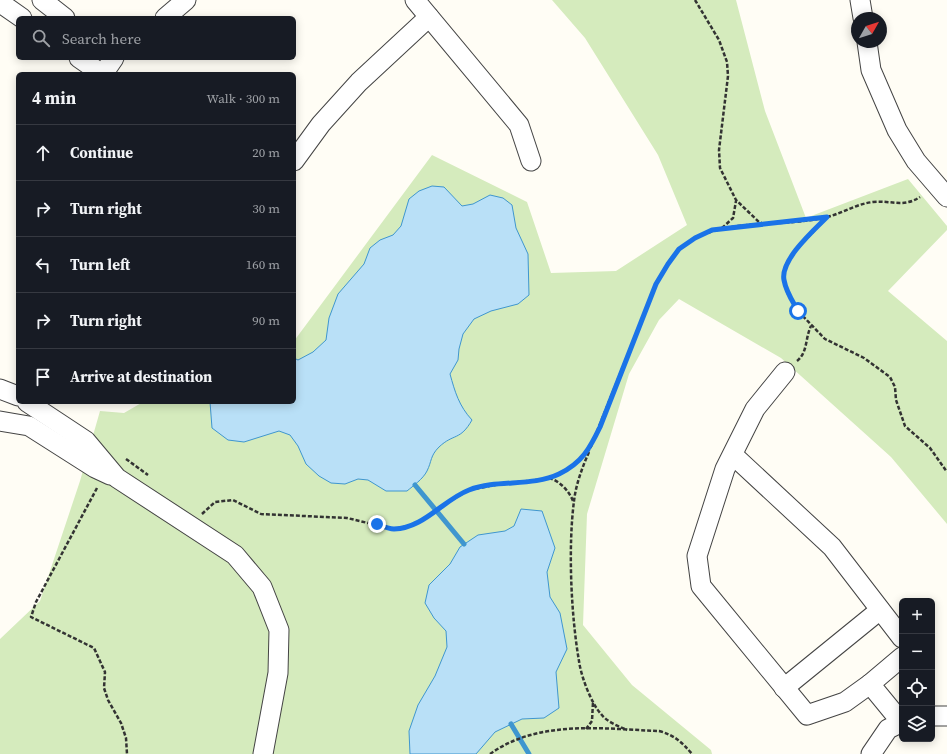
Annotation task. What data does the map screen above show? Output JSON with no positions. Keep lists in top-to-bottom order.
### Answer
{
  "north": "top right",
  "page": {
    "search": "Search here",
    "heading": ["4 min", "Walk · 300 m"],
    "list": [
      ["Continue", "20 m"],
      ["Turn right", "30 m"],
      ["Turn left", "160 m"],
      ["Turn right", "90 m"],
      "Arrive at destination"
    ],
    "map_buttons": ["+", "−"]
  }
}
